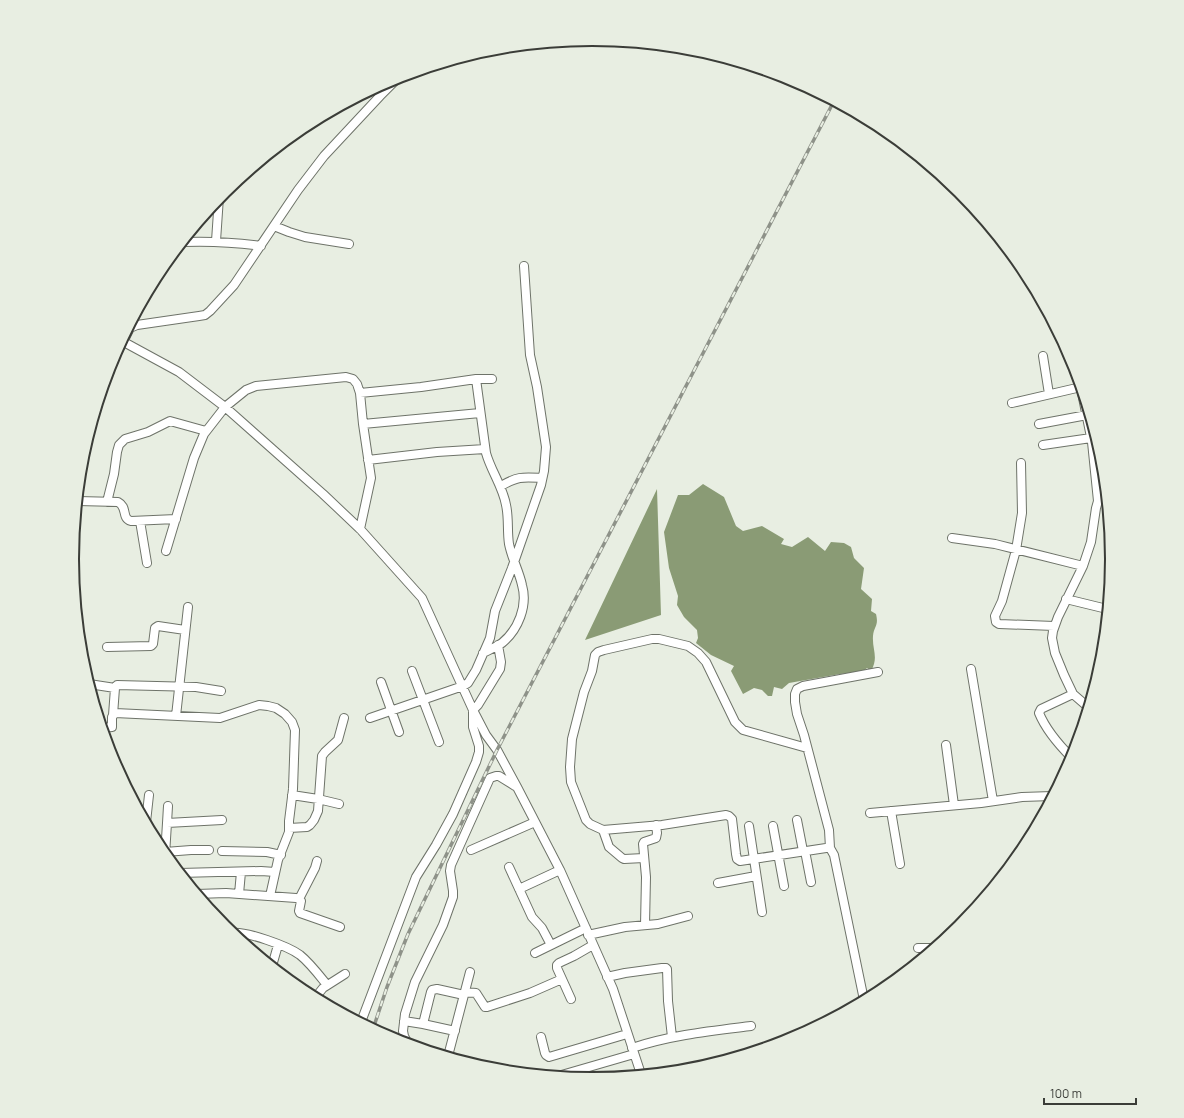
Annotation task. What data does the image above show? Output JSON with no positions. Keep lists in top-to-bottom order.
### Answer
{
  "scale_bar": "100 m"
}
